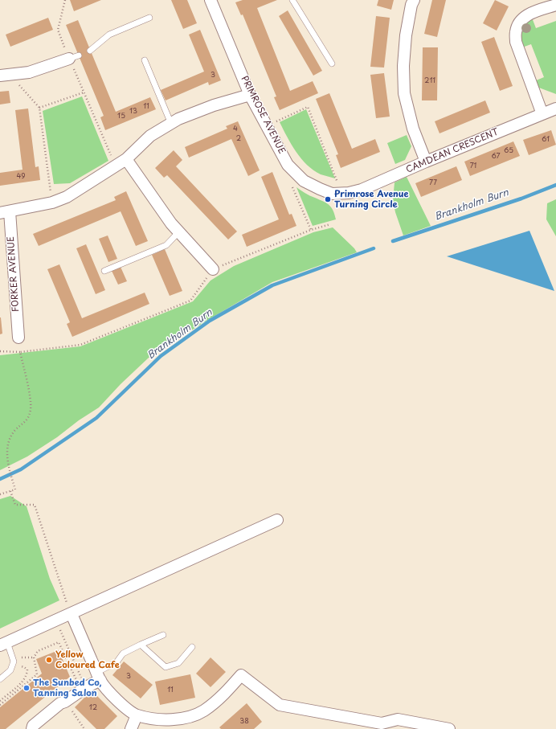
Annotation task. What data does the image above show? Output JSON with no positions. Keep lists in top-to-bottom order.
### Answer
{
  "streets": {
    "street": ["PRIMROSE AVENUE", "CAMDEAN CRESCENT", "FORKER AVENUE"]
  },
  "crossings": [
    ["PRIMROSE AVENUE", "CAMDEAN CRESCENT"],
    ["PRIMROSE AVENUE", "FORKER AVENUE"]
  ],
  "water": ["Brankholm Burn"],
  "places": ["Primrose Avenue Turning Circle", "Yellow Coloured Cafe", "The Sunbed Co, Tanning Salon"],
  "house_numbers": [
    "3",
    "211",
    "11",
    "13",
    "15",
    "4",
    "2",
    "61",
    "65",
    "67",
    "71",
    "49",
    "77",
    "3",
    "11",
    "12",
    "38"
  ]
}
